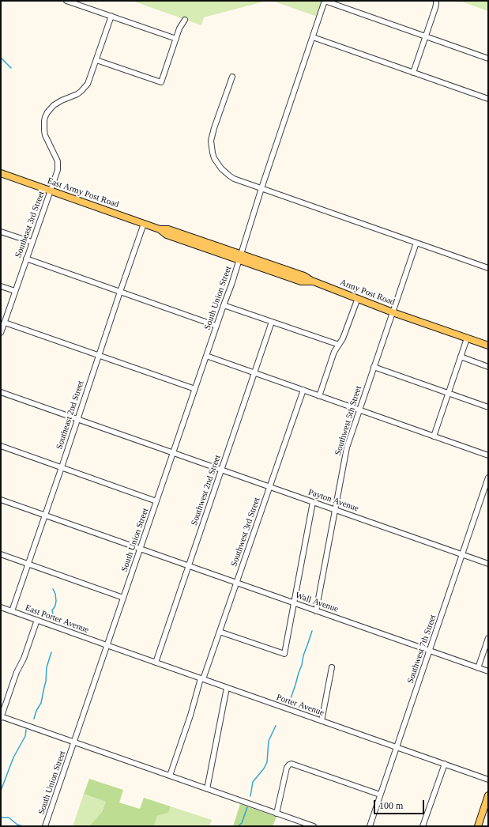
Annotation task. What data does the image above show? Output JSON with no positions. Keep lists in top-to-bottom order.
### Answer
{
  "streets": {
    "main road": ["East Army Post Road", "Army Post Road"],
    "street": [
      "Southeast 3rd Street",
      "South Union Street",
      "Southeast 2nd Street",
      "Southwest 5th Street",
      "Southwest 2nd Street",
      "Payton Avenue",
      "Southwest 3rd Street",
      "Wall Avenue",
      "East Porter Avenue",
      "Southwest 7th Street",
      "Porter Avenue"
    ]
  },
  "crossings": [
    ["East Army Post Road", "Southeast 3rd Street"],
    ["East Army Post Road", "Army Post Road"],
    ["East Army Post Road", "South Union Street"],
    ["East Army Post Road", "Southeast 2nd Street"],
    ["Army Post Road", "South Union Street"],
    ["Army Post Road", "Southwest 5th Street"],
    ["South Union Street", "Payton Avenue"],
    ["South Union Street", "Wall Avenue"],
    ["South Union Street", "East Porter Avenue"],
    ["South Union Street", "Porter Avenue"],
    ["Southeast 2nd Street", "Payton Avenue"],
    ["Southeast 2nd Street", "Wall Avenue"],
    ["Southeast 2nd Street", "East Porter Avenue"],
    ["Southwest 5th Street", "Payton Avenue"],
    ["Southwest 5th Street", "Wall Avenue"],
    ["Southwest 2nd Street", "Payton Avenue"],
    ["Southwest 2nd Street", "Wall Avenue"],
    ["Southwest 2nd Street", "Porter Avenue"],
    ["Payton Avenue", "Southwest 3rd Street"],
    ["Payton Avenue", "Southwest 7th Street"],
    ["Southwest 3rd Street", "Wall Avenue"],
    ["Southwest 3rd Street", "Porter Avenue"],
    ["Wall Avenue", "Southwest 7th Street"],
    ["East Porter Avenue", "Porter Avenue"],
    ["Southwest 7th Street", "Porter Avenue"]
  ],
  "scale_bar": "100 m"
}
